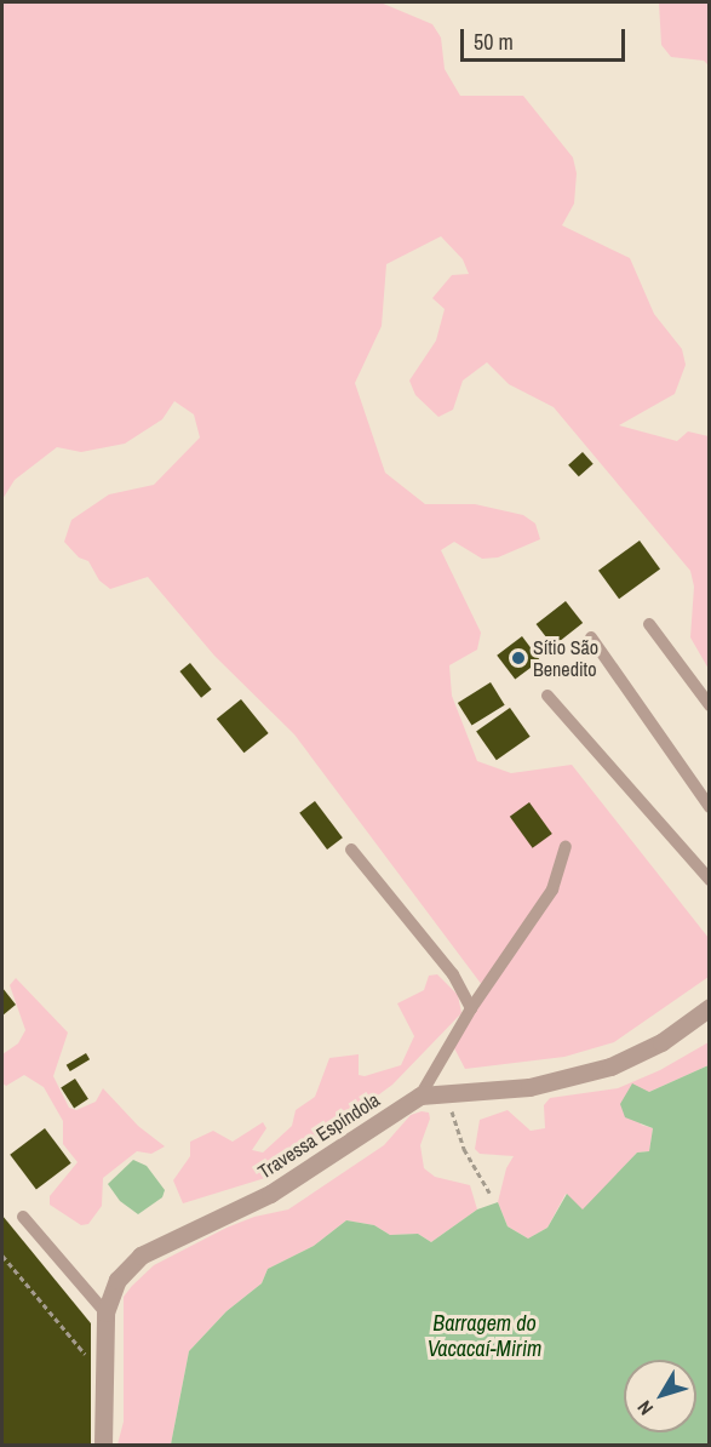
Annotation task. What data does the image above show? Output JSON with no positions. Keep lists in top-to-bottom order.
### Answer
{
  "streets": {
    "street": ["Travessa Espíndola"]
  },
  "water": ["Barragem do Vacacaí-Mirim"],
  "places": ["Sítio São Benedito"],
  "scale_bar": "50 m",
  "north": "bottom left"
}
